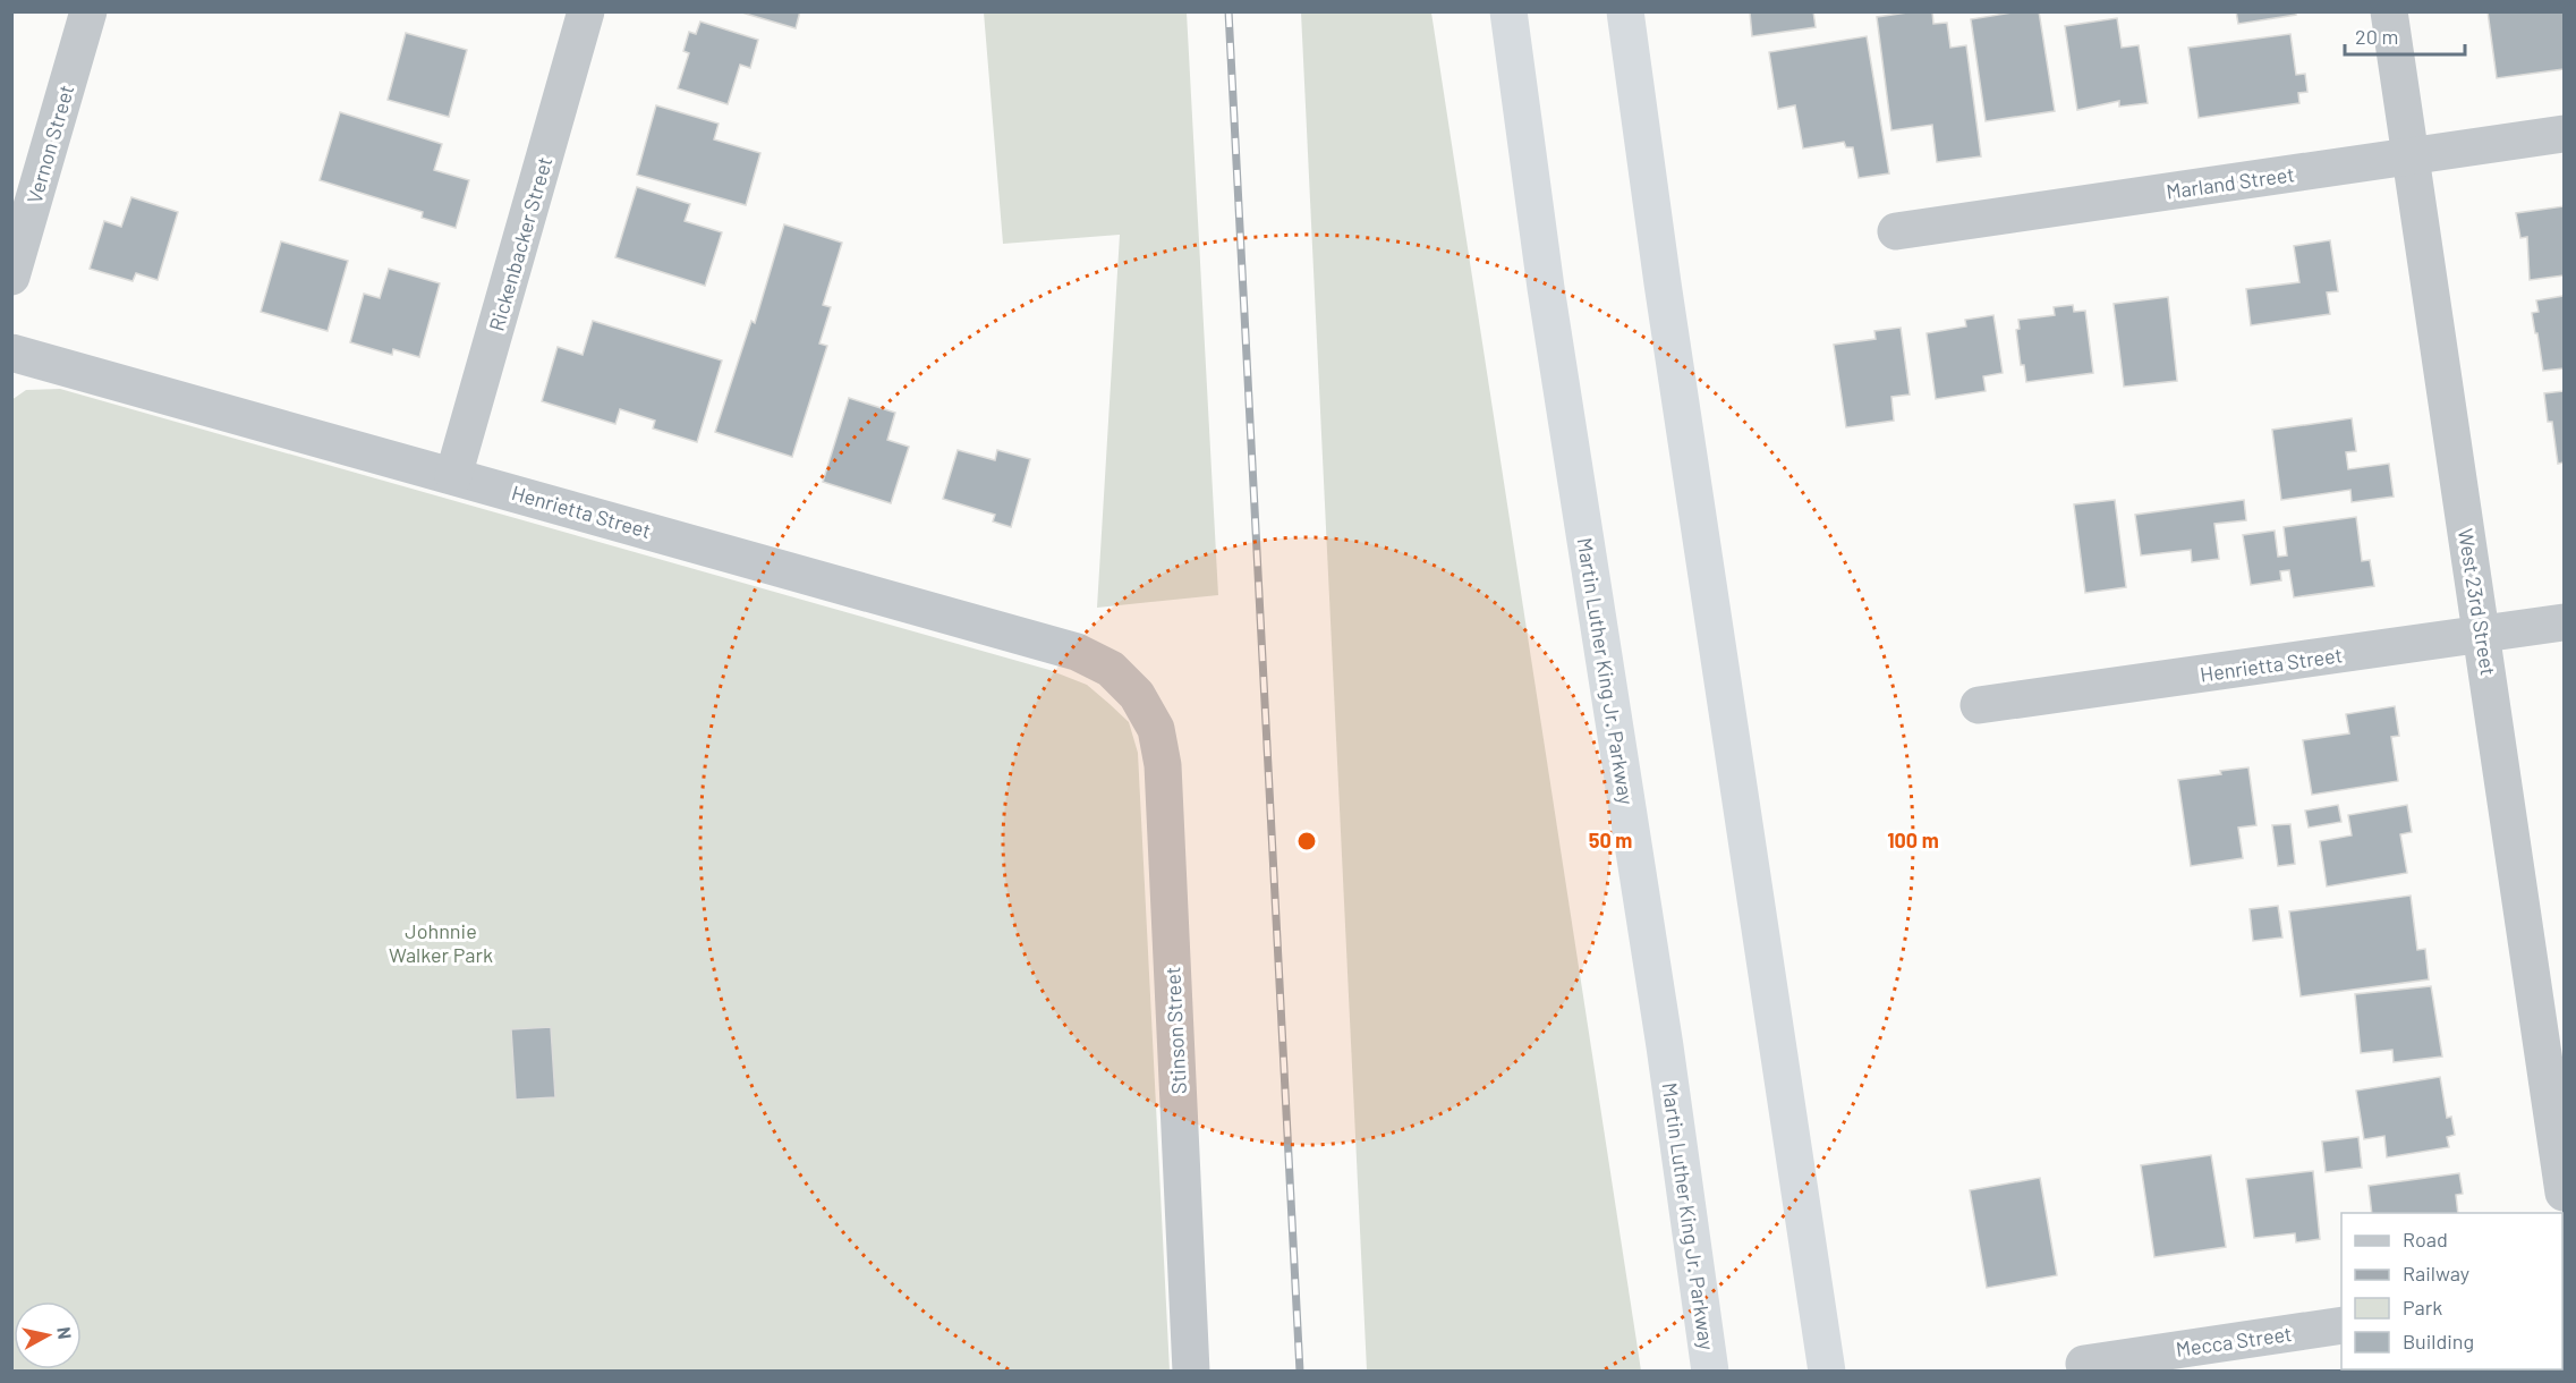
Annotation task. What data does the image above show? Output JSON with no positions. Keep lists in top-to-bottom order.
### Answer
{
  "streets": {
    "highway": ["Martin Luther King Jr. Parkway"],
    "street": [
      "Vernon Street",
      "Marland Street",
      "Rickenbacker Street",
      "Henrietta Street",
      "West 23rd Street",
      "Stinson Street",
      "Mecca Street"
    ]
  },
  "crossings": [
    ["Marland Street", "West 23rd Street"],
    ["Rickenbacker Street", "Henrietta Street"],
    ["Henrietta Street", "West 23rd Street"],
    ["Henrietta Street", "Stinson Street"]
  ],
  "parks": ["Johnnie Walker Park"],
  "legend": [
    "Road",
    "Railway",
    "Park",
    "Building"
  ],
  "scale_bar": "20 m",
  "north": "right",
  "rings": ["50 m", "100 m"]
}
